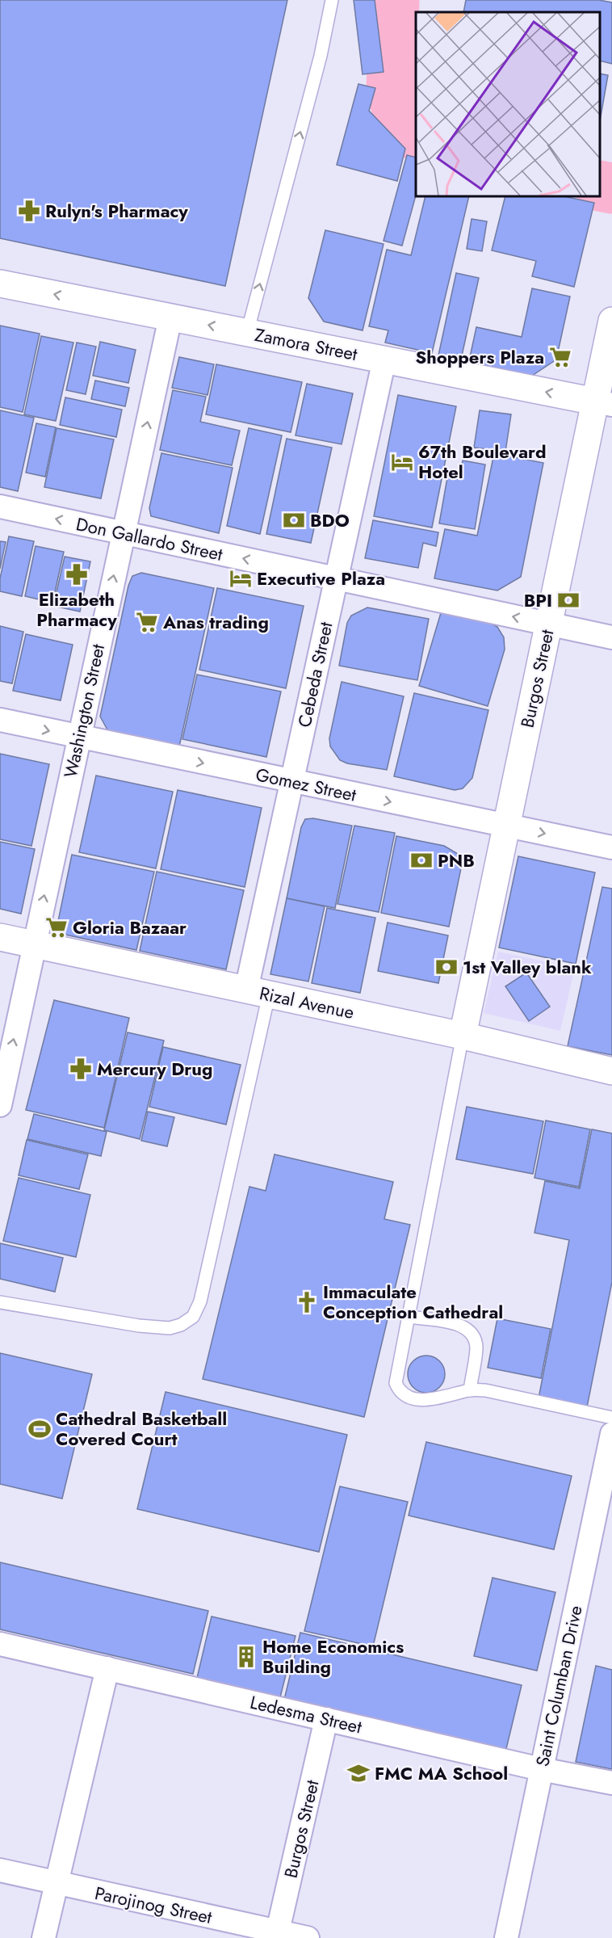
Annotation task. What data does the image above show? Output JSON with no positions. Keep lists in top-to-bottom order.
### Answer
{
  "streets": {
    "street": [
      "Zamora Street",
      "Don Gallardo Street",
      "Cebeda Street",
      "Burgos Street",
      "Washington Street",
      "Gomez Street",
      "Rizal Avenue",
      "Saint Columban Drive",
      "Ledesma Street",
      "Parojinog Street"
    ]
  },
  "crossings": [
    ["Zamora Street", "Cebeda Street"],
    ["Zamora Street", "Burgos Street"],
    ["Zamora Street", "Washington Street"],
    ["Don Gallardo Street", "Cebeda Street"],
    ["Don Gallardo Street", "Burgos Street"],
    ["Don Gallardo Street", "Washington Street"],
    ["Cebeda Street", "Gomez Street"],
    ["Cebeda Street", "Rizal Avenue"],
    ["Burgos Street", "Gomez Street"],
    ["Burgos Street", "Rizal Avenue"],
    ["Burgos Street", "Ledesma Street"],
    ["Burgos Street", "Parojinog Street"],
    ["Washington Street", "Gomez Street"],
    ["Washington Street", "Rizal Avenue"],
    ["Saint Columban Drive", "Ledesma Street"]
  ],
  "one_way": [
    "Zamora Street",
    "Don Gallardo Street",
    "Washington Street",
    "Gomez Street"
  ],
  "places": {
    "pharmacy": ["Rulyn's Pharmacy", "Elizabeth Pharmacy", "Mercury Drug"],
    "supermarket": ["Shoppers Plaza", "Anas trading", "Gloria Bazaar"],
    "hotel": ["67th Boulevard Hotel", "Executive Plaza"],
    "bank": [
      "BDO",
      "BPI",
      "PNB",
      "1st Valley blank"
    ],
    "church": ["Immaculate Conception Cathedral"],
    "sports": ["Cathedral Basketball Covered Court"],
    "building": ["Home Economics Building"],
    "school or university": ["FMC MA School"]
  }
}
